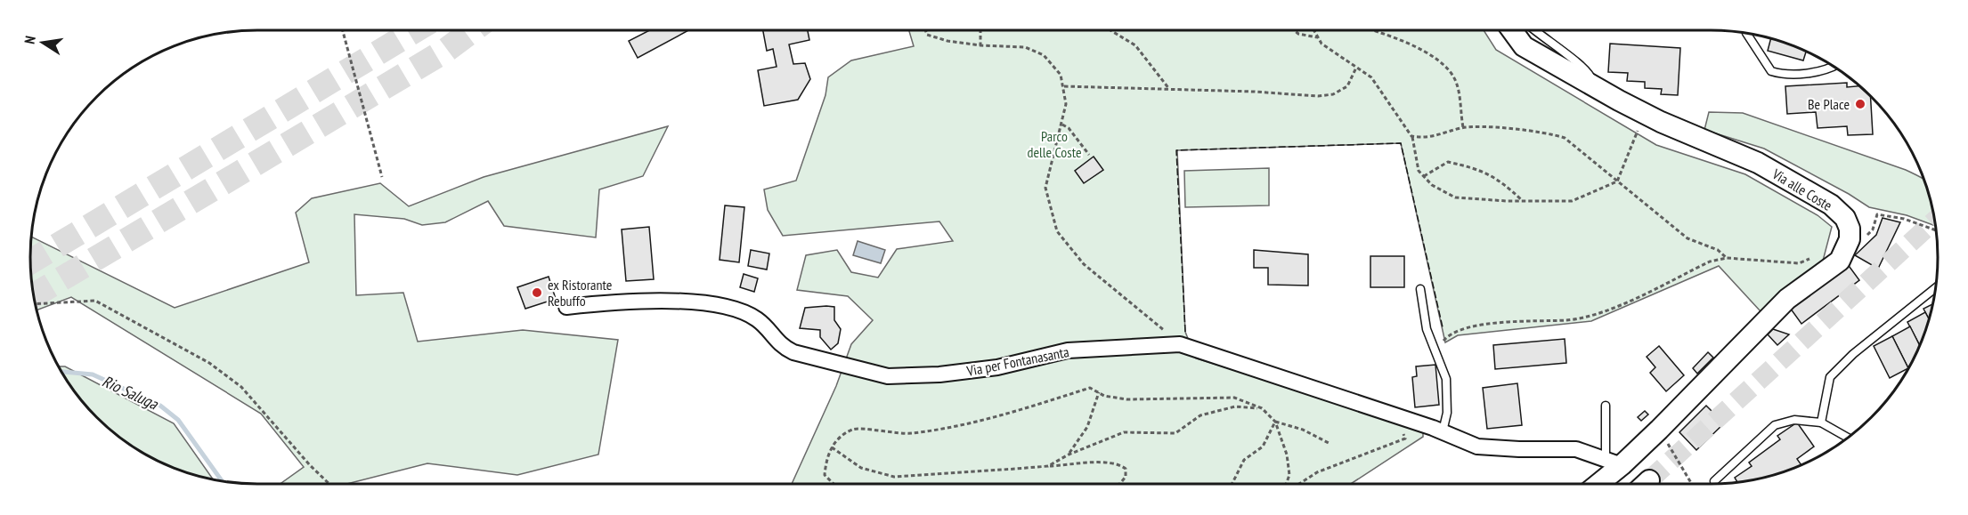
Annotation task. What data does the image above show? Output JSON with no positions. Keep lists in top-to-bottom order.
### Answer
{
  "streets": {
    "street": ["Via alle Coste", "Via per Fontanasanta"]
  },
  "crossings": [
    ["Via alle Coste", "Via per Fontanasanta"]
  ],
  "water": ["Rio Saluga"],
  "parks": ["Parco delle Coste"],
  "places": ["Be Place", "ex Ristorante Rebuffo"],
  "north": "left"
}
